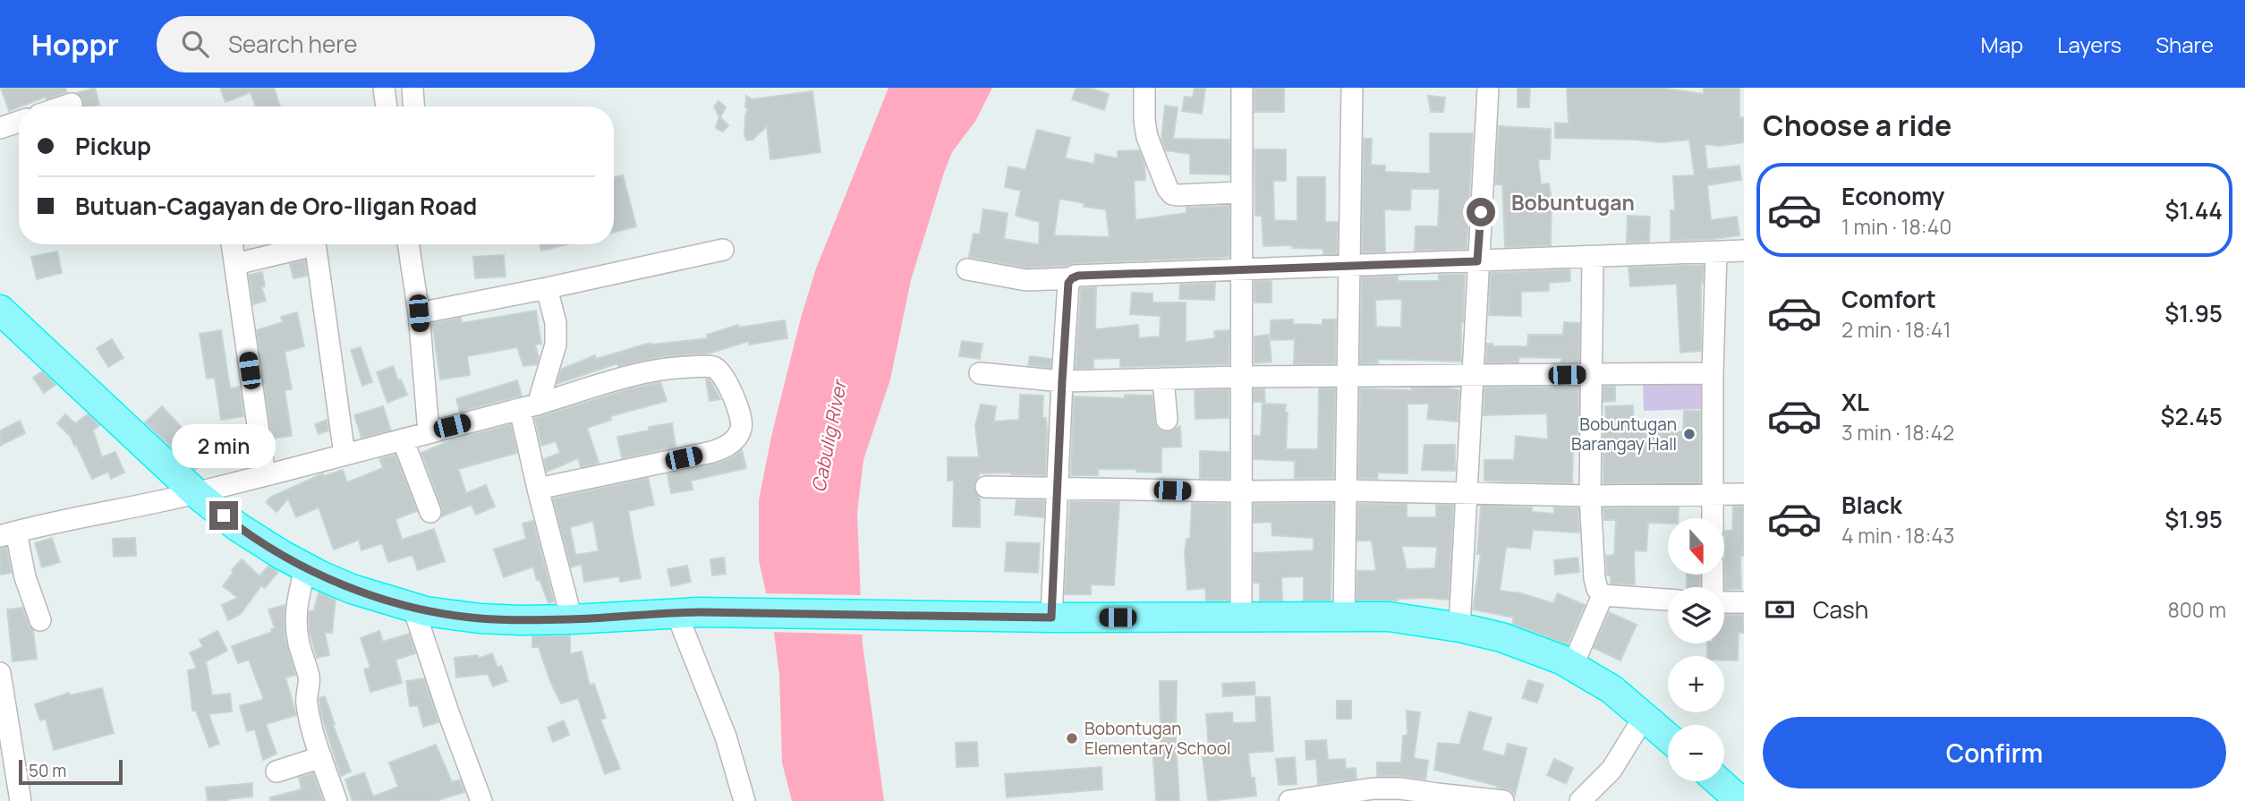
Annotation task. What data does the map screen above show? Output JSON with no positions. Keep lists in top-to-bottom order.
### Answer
{
  "districts": ["Bobuntugan"],
  "water": ["Cabulig River"],
  "places": ["Bobuntugan Barangay Hall", "Bobontugan Elementary School"],
  "scale_bar": "50 m",
  "north": "bottom",
  "page": {
    "header": "Hoppr",
    "search": "Search here",
    "nav": ["Map", "Layers", "Share"],
    "heading": "Choose a ride",
    "banner": ["Pickup", "Butuan-Cagayan de Oro-Iligan Road"],
    "list": [
      {
        "name": "Economy",
        "note": "1 min · 18:40",
        "value": "$1.44"
      },
      {
        "name": "Comfort",
        "note": "2 min · 18:41",
        "value": "$1.95"
      },
      {
        "name": "XL",
        "note": "3 min · 18:42",
        "value": "$2.45"
      },
      {
        "name": "Black",
        "note": "4 min · 18:43",
        "value": "$1.95"
      }
    ],
    "bubble": "2 min",
    "map_buttons": ["+", "−"],
    "pay": ["Cash", "800 m"],
    "buttons": "Confirm",
    "scale": "50 m"
  }
}
